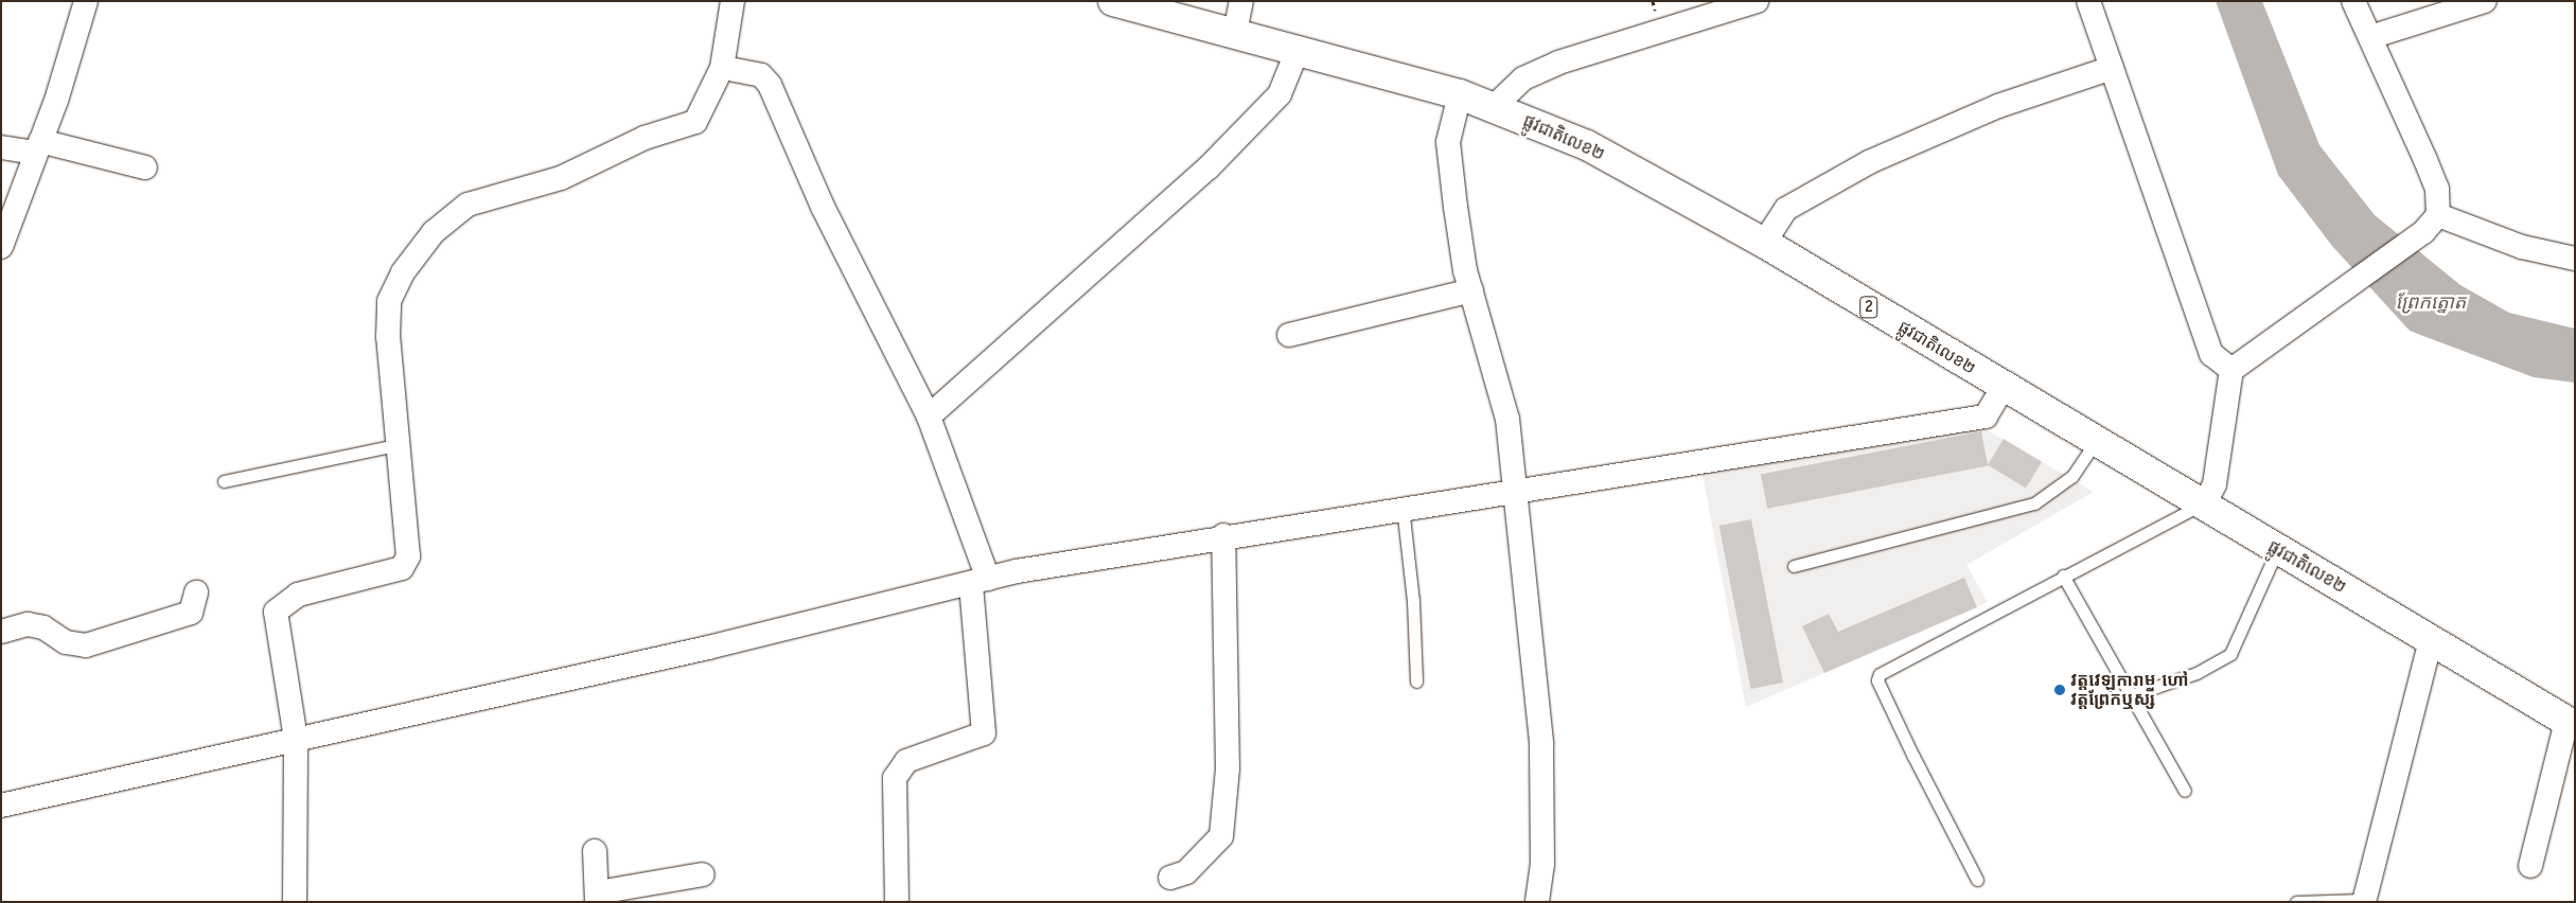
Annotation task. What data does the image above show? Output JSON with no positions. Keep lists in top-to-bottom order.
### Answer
{
  "streets": {
    "highway": ["ផ្លូវជាតិលេខ២", "2"]
  },
  "water": ["ព្រែកត្នោត"],
  "places": ["វត្តវេឡុការាម ហៅ វត្តព្រែកឬស្សី"]
}
